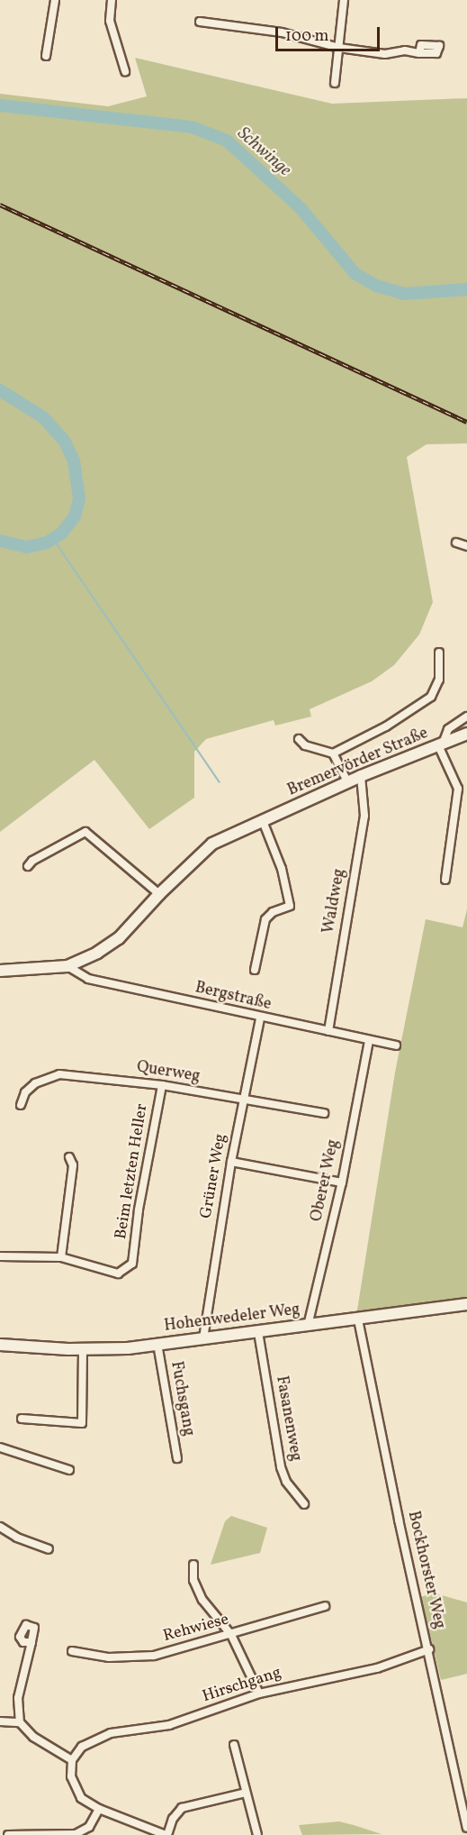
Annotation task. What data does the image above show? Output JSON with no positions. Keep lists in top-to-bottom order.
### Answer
{
  "streets": {
    "main road": ["Bremervörder Straße", "Hohenwedeler Weg"],
    "street": [
      "Waldweg",
      "Bergstraße",
      "Querweg",
      "Beim letzten Heller",
      "Grüner Weg",
      "Oberer Weg",
      "Fuchsgang",
      "Fasanenweg",
      "Bockhorster Weg",
      "Rehwiese",
      "Hirschgang"
    ]
  },
  "crossings": [
    ["Bremervörder Straße", "Waldweg"],
    ["Bremervörder Straße", "Bergstraße"],
    ["Waldweg", "Bergstraße"],
    ["Bergstraße", "Grüner Weg"],
    ["Bergstraße", "Oberer Weg"],
    ["Querweg", "Beim letzten Heller"],
    ["Querweg", "Grüner Weg"],
    ["Grüner Weg", "Hohenwedeler Weg"],
    ["Oberer Weg", "Hohenwedeler Weg"],
    ["Hohenwedeler Weg", "Fuchsgang"],
    ["Hohenwedeler Weg", "Fasanenweg"],
    ["Hohenwedeler Weg", "Bockhorster Weg"],
    ["Bockhorster Weg", "Hirschgang"]
  ],
  "water": ["Schwinge"],
  "scale_bar": "100 m"
}
